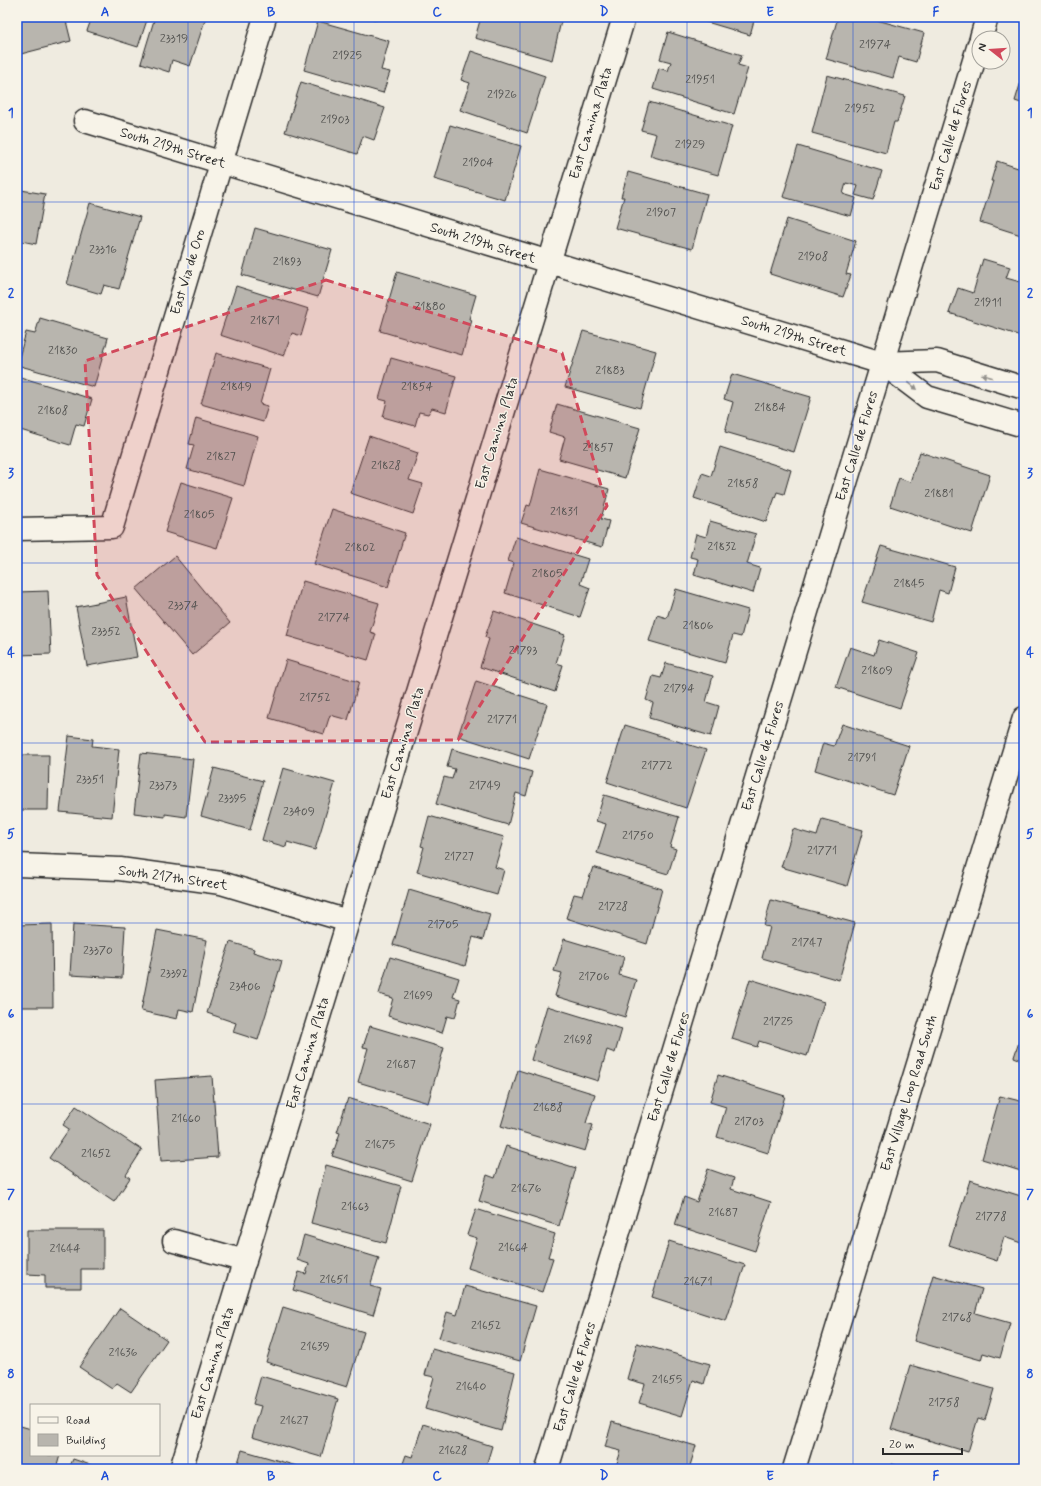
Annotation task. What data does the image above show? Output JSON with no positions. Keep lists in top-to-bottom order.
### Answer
{
  "streets": {
    "street": [
      "East Camina Plata",
      "East Calle de Flores",
      "South 219th Street",
      "East Via de Oro",
      "South 217th Street",
      "East Village Loop Road South"
    ]
  },
  "crossings": [
    ["East Camina Plata", "South 219th Street"],
    ["East Camina Plata", "South 217th Street"],
    ["East Calle de Flores", "South 219th Street"],
    ["South 219th Street", "East Via de Oro"]
  ],
  "house_numbers": [
    "23319",
    "21974",
    "21925",
    "21951",
    "21926",
    "21952",
    "21903",
    "21929",
    "21904",
    "21907",
    "23316",
    "21908",
    "21893",
    "21911",
    "21880",
    "21871",
    "21830",
    "21883",
    "21849",
    "21854",
    "21884",
    "21808",
    "21857",
    "21827",
    "21828",
    "21858",
    "21881",
    "21831",
    "21805",
    "21832",
    "21802",
    "21805",
    "21845",
    "23374",
    "21774",
    "21806",
    "23352",
    "21793",
    "21809",
    "21794",
    "21752",
    "21771",
    "21791",
    "21772",
    "23351",
    "23373",
    "21749",
    "23395",
    "23409",
    "21750",
    "21771",
    "21727",
    "21728",
    "21705",
    "21747",
    "23370",
    "23392",
    "21706",
    "23406",
    "21699",
    "21725",
    "21698",
    "21687",
    "21688",
    "21660",
    "21703",
    "21675",
    "21652",
    "21676",
    "21663",
    "21687",
    "21778",
    "21664",
    "21644",
    "21651",
    "21671",
    "21768",
    "21652",
    "21639",
    "21636",
    "21655",
    "21640",
    "21758",
    "21627",
    "21628"
  ],
  "legend": ["Road", "Building"],
  "scale_bar": "20 m",
  "north": "left",
  "grid": {
    "columns": [
      "A",
      "B",
      "C",
      "D",
      "E",
      "F"
    ],
    "rows": [
      "1",
      "2",
      "3",
      "4",
      "5",
      "6",
      "7",
      "8"
    ]
  }
}
